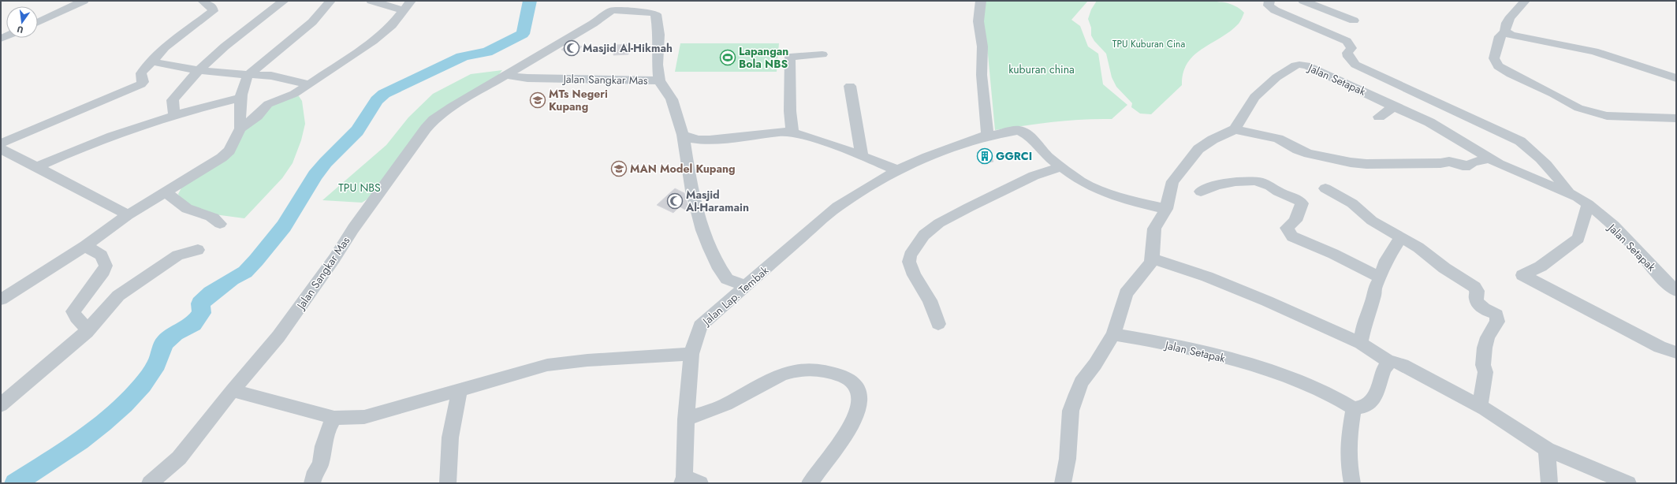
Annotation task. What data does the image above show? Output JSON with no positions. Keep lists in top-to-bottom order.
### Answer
{
  "streets": {
    "street": ["Jalan Sangkar Mas", "Jalan Setapak", "Jalan Lap. Tembak"]
  },
  "parks": ["TPU Kuburan Cina", "kuburan china", "TPU NBS"],
  "places": {
    "mosque": ["Masjid Al-Hikmah", "Masjid Al-Haramain"],
    "sports": ["Lapangan Bola NBS"],
    "school or university": ["MTs Negeri Kupang", "MAN Model Kupang"],
    "building": ["GGRCI"]
  },
  "north": "bottom"
}
